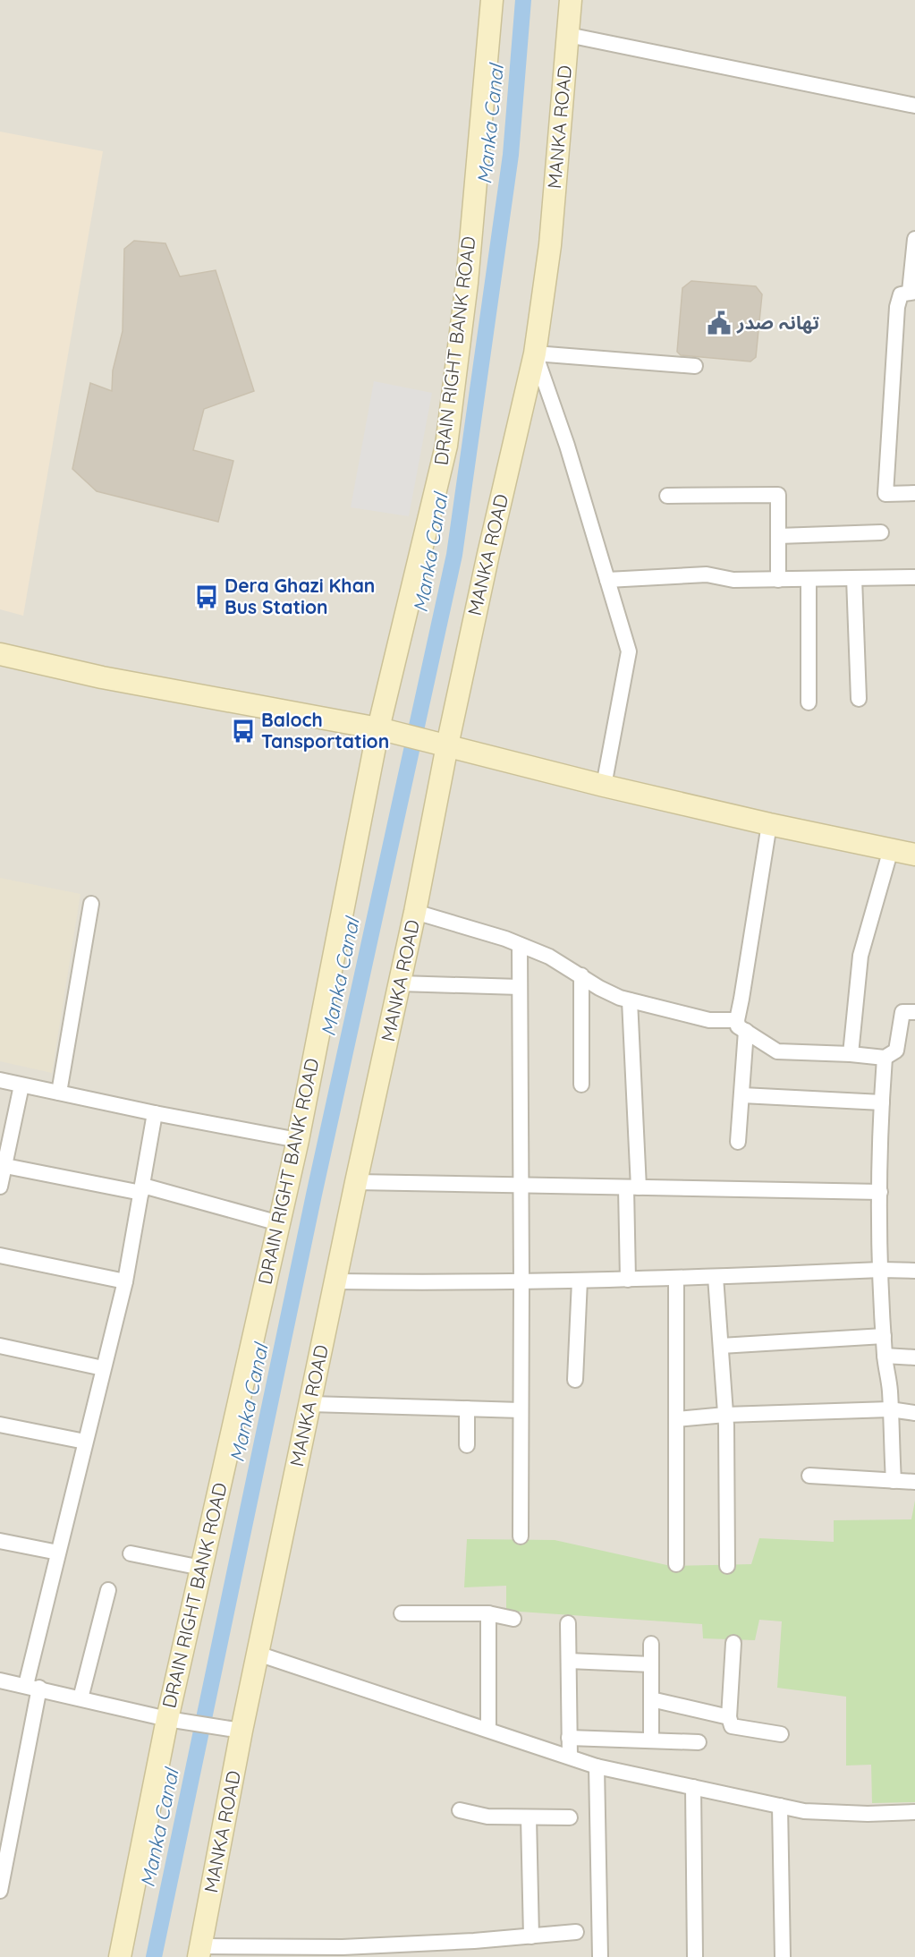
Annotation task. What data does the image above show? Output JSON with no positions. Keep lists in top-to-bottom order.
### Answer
{
  "streets": {
    "main road": ["MANKA ROAD", "DRAIN RIGHT BANK ROAD"]
  },
  "water": ["Manka Canal"],
  "places": {
    "public building": ["تھانہ صدر"],
    "bus stop": ["Dera Ghazi Khan Bus Station", "Baloch Tansportation"]
  }
}
